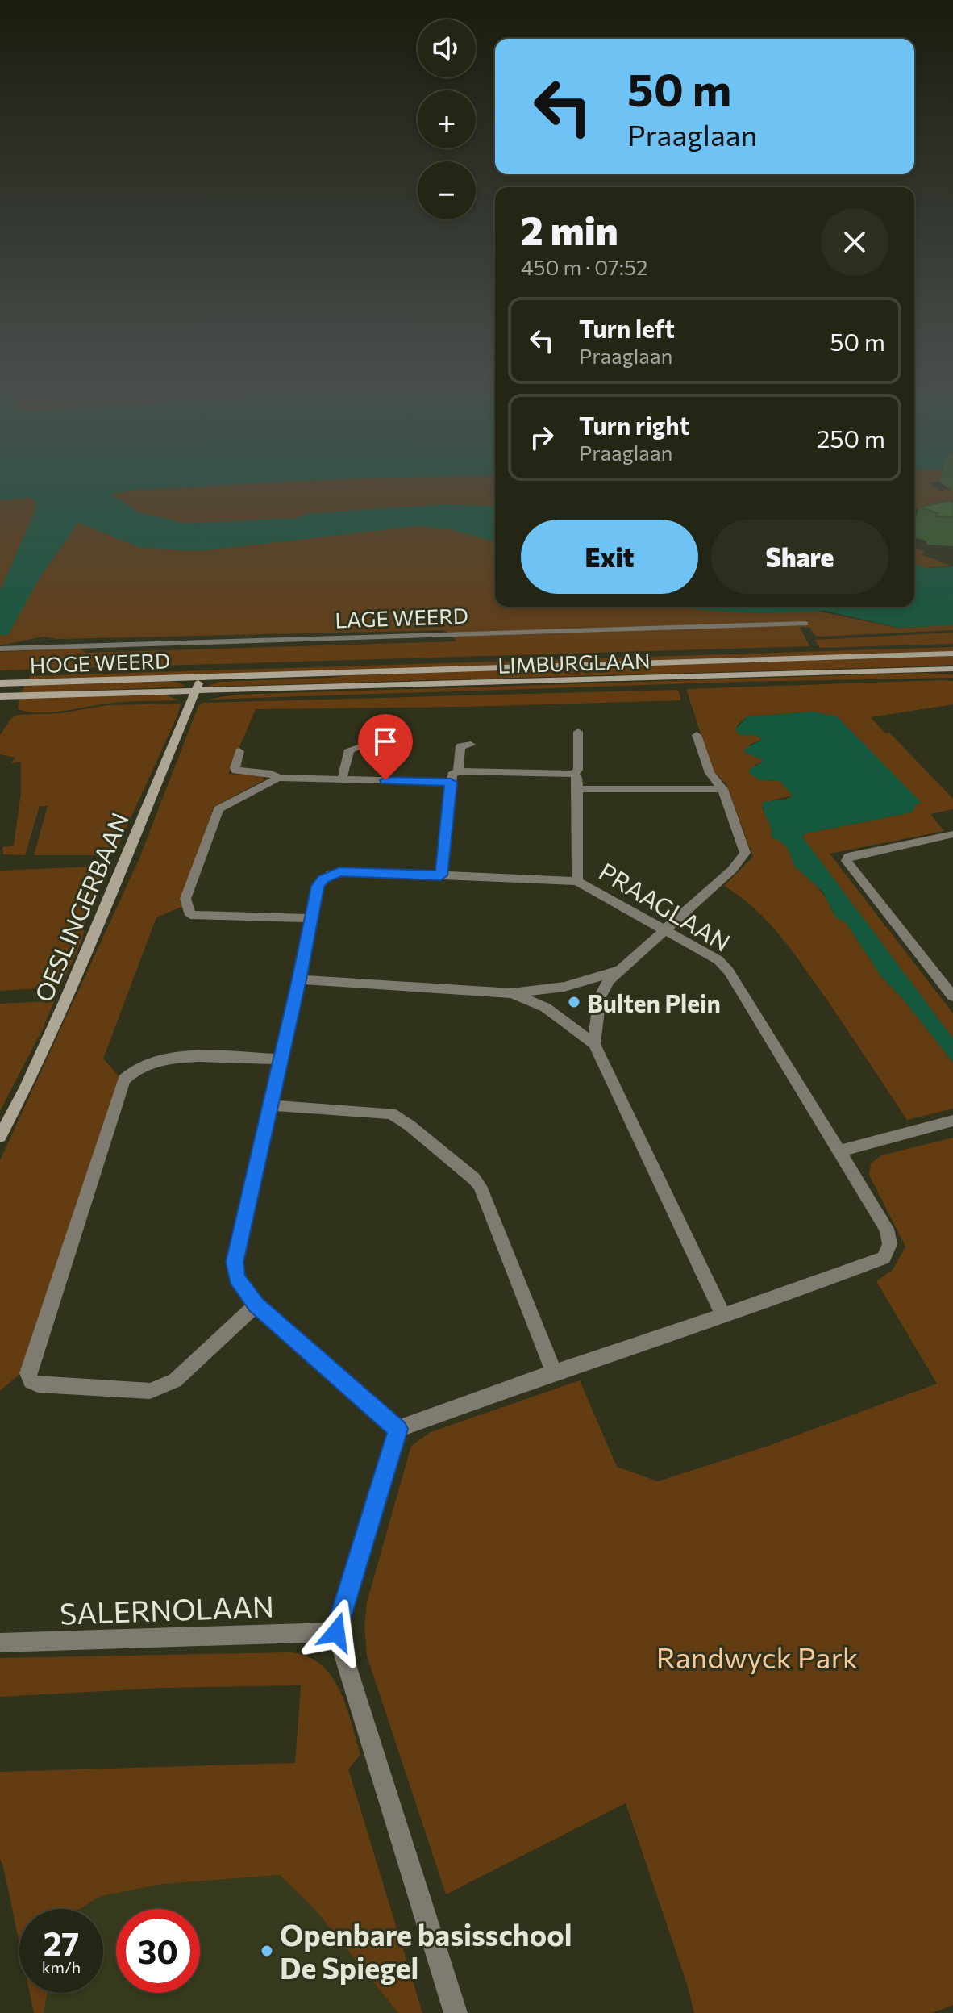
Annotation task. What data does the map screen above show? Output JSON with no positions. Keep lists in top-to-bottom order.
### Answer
{
  "streets": {
    "main road": ["HOGE WEERD", "LIMBURGLAAN", "OESLINGERBAAN"],
    "street": ["LAGE WEERD", "PRAAGLAAN", "SALERNOLAAN"]
  },
  "crossings": [
    ["HOGE WEERD", "LIMBURGLAAN"],
    ["HOGE WEERD", "OESLINGERBAAN"],
    ["LIMBURGLAAN", "OESLINGERBAAN"]
  ],
  "parks": ["Randwyck Park"],
  "places": ["Bulten Plein", "Openbare basisschool De Spiegel"],
  "page": {
    "map_buttons": ["+", "−"],
    "turn": ["50 m", "Praaglaan"],
    "heading": ["2 min", "450 m · 07:52"],
    "list": [
      {
        "name": "Turn left",
        "note": "Praaglaan",
        "value": "50 m"
      },
      {
        "name": "Turn right",
        "note": "Praaglaan",
        "value": "250 m"
      }
    ],
    "buttons": ["Exit", "Share"],
    "speed": "27 km/h",
    "limit": "30"
  }
}
